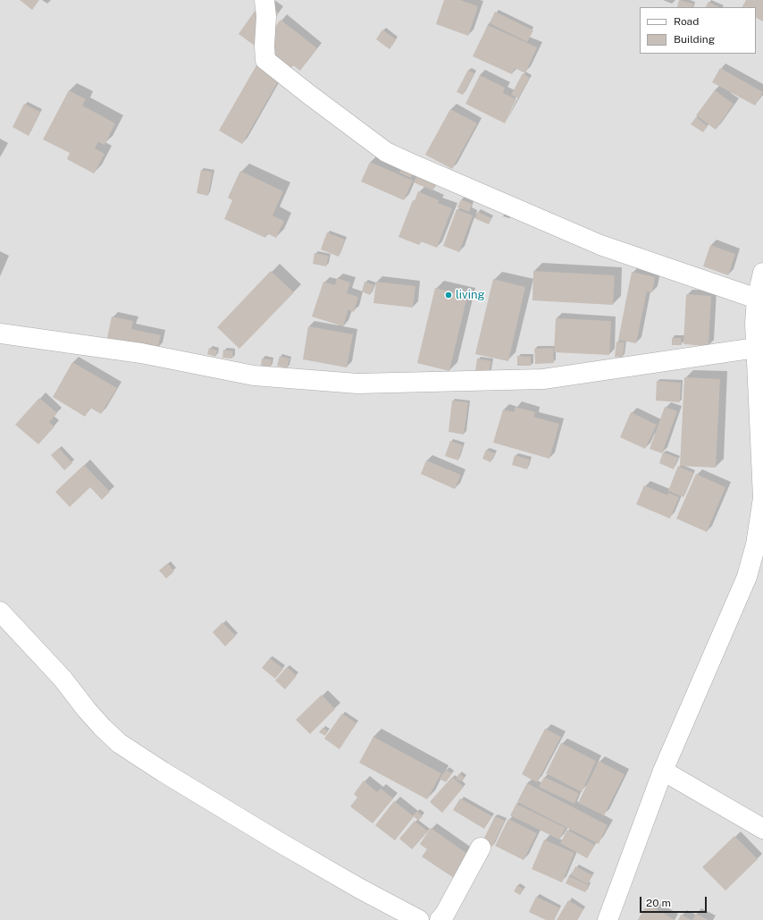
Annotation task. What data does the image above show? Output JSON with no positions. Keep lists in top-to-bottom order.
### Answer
{
  "places": ["living"],
  "legend": ["Road", "Building"],
  "scale_bar": "20 m"
}
